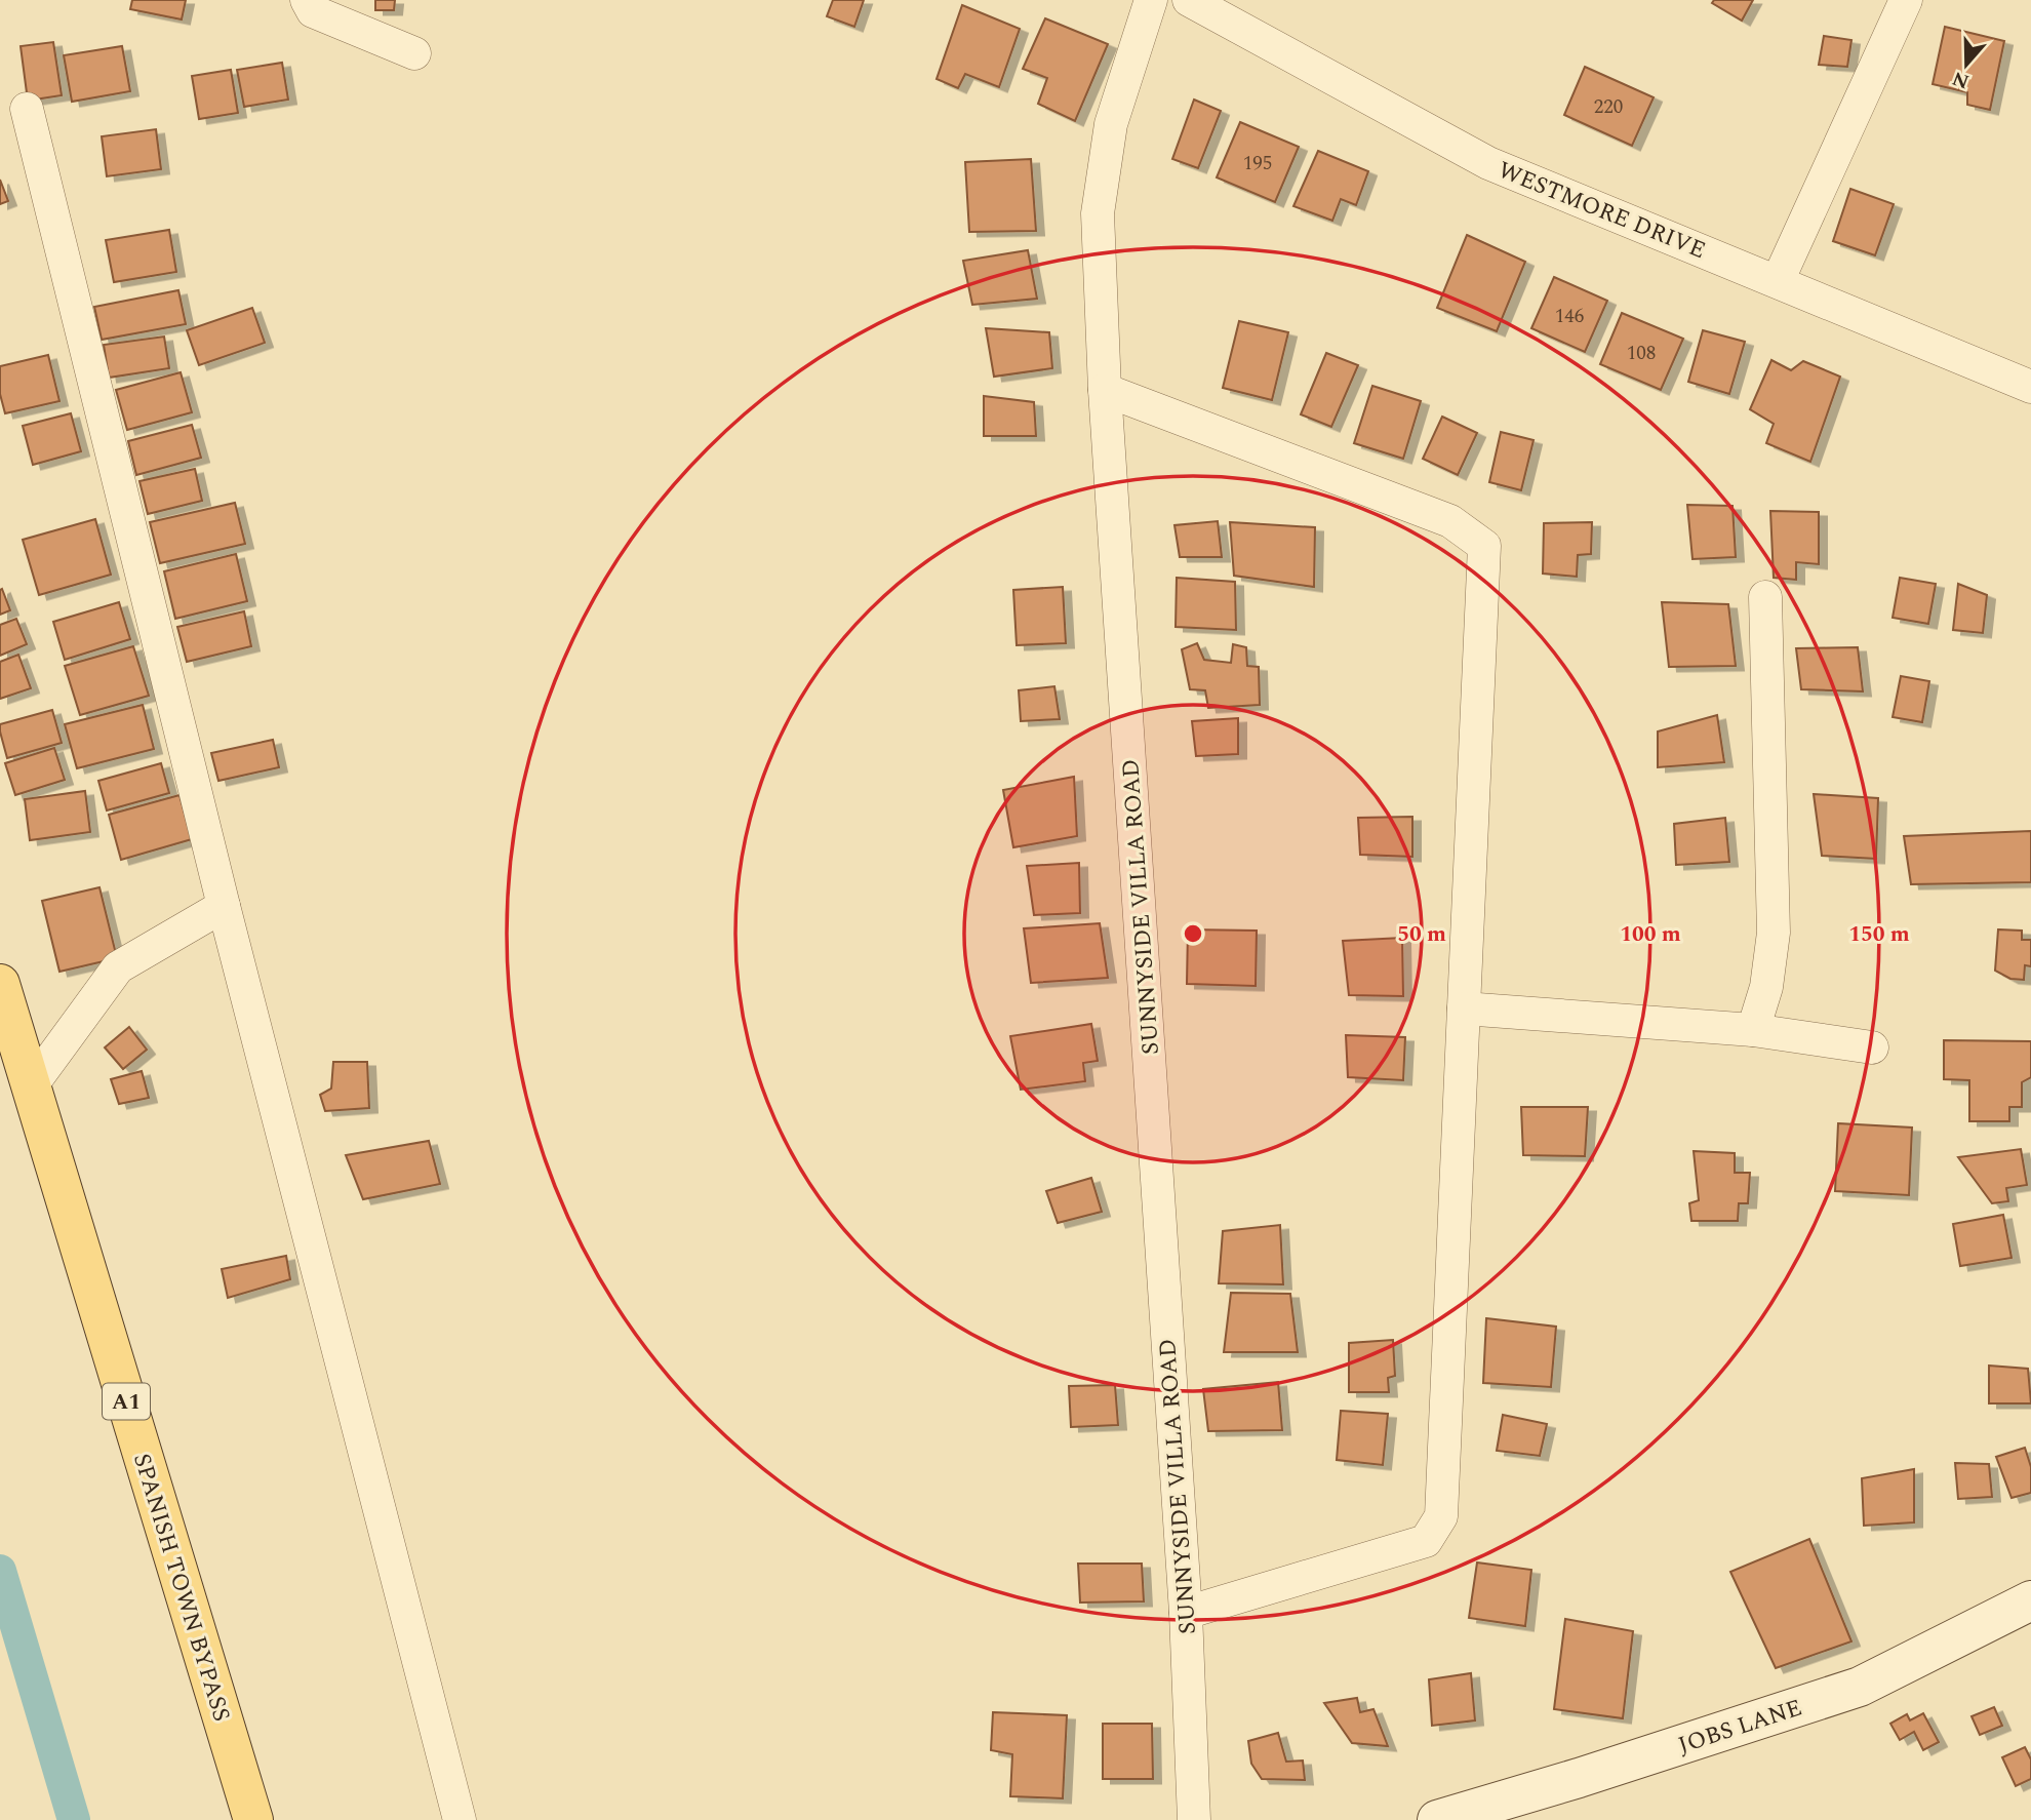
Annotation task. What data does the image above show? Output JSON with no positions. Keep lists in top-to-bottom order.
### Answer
{
  "streets": {
    "main road": ["A1", "SPANISH TOWN BYPASS"],
    "street": ["WESTMORE DRIVE", "SUNNYSIDE VILLA ROAD", "JOBS LANE"]
  },
  "house_numbers": [
    "220",
    "195",
    "146",
    "108"
  ],
  "north": "bottom",
  "rings": ["50 m", "100 m", "150 m"]
}
